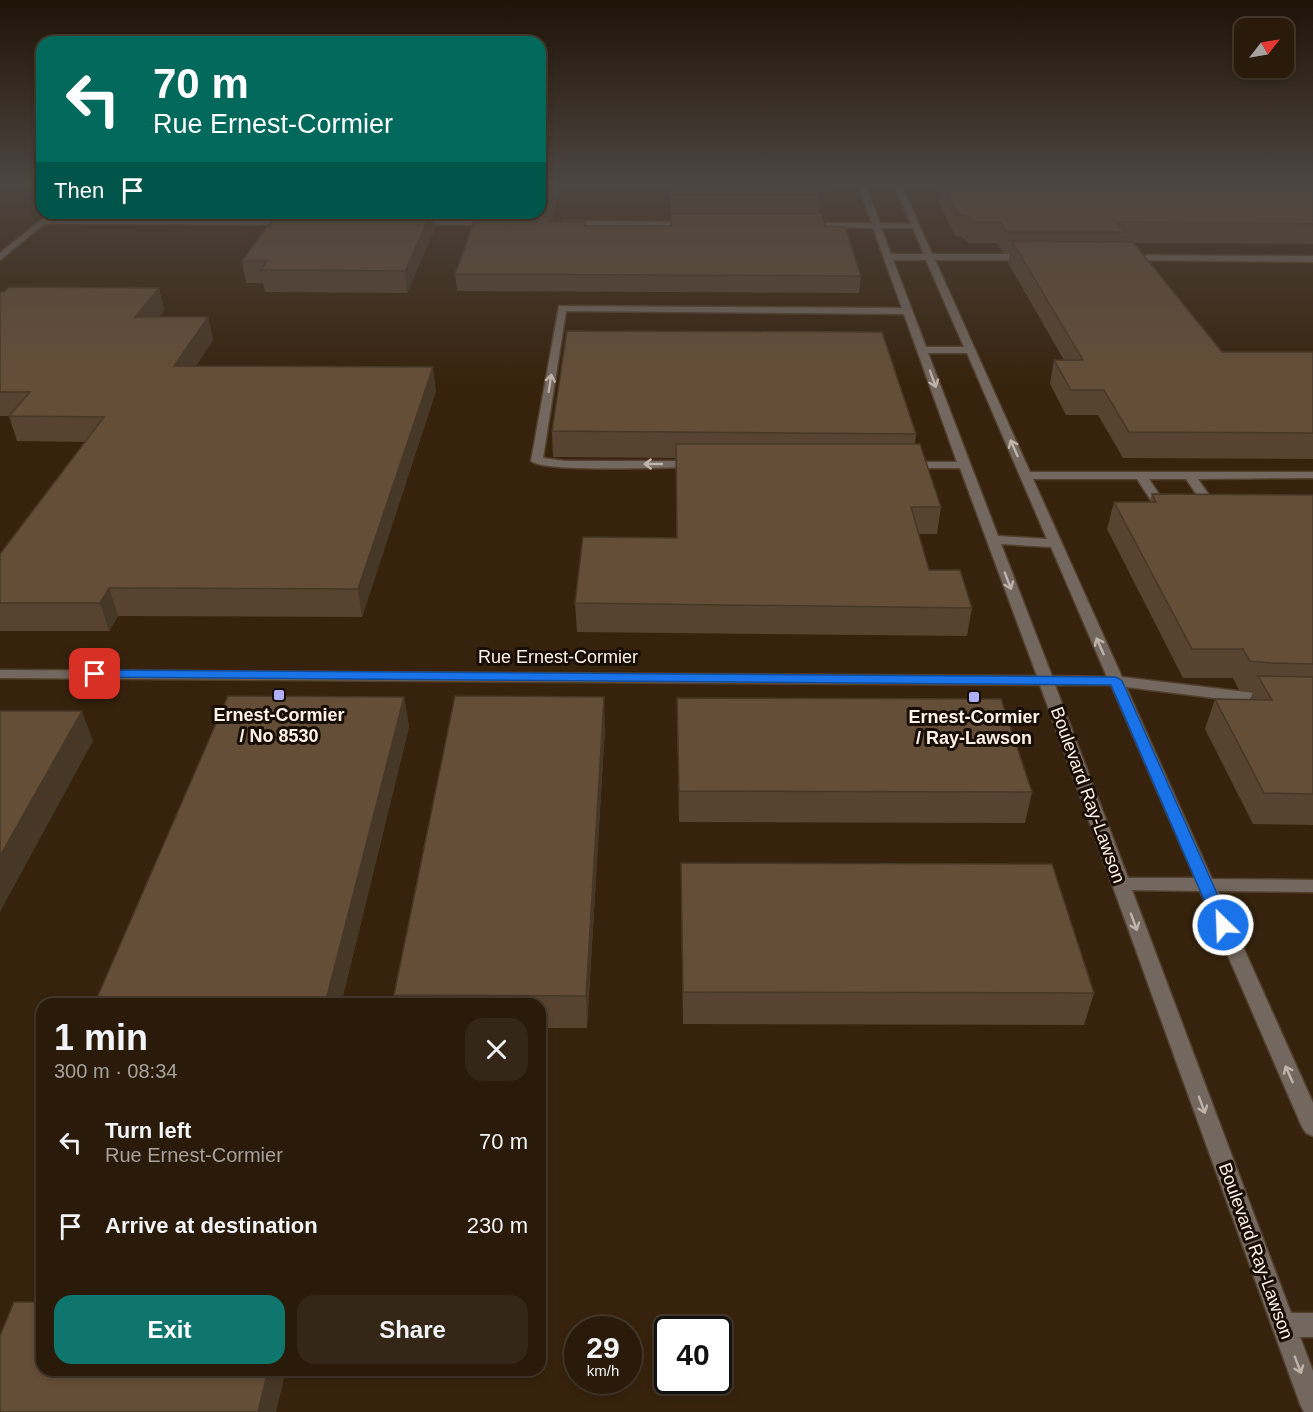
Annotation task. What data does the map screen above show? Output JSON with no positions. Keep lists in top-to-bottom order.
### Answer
{
  "streets": {
    "street": ["Rue Ernest-Cormier", "Boulevard Ray-Lawson"]
  },
  "crossings": [
    ["Rue Ernest-Cormier", "Boulevard Ray-Lawson"]
  ],
  "places": {
    "transit": ["Ernest-Cormier / No 8530", "Ernest-Cormier / Ray-Lawson"]
  },
  "north": "top right",
  "page": {
    "turn": ["70 m", "Rue Ernest-Cormier"],
    "then": "Then",
    "heading": ["1 min", "300 m · 08:34"],
    "list": [
      {
        "name": "Turn left",
        "note": "Rue Ernest-Cormier",
        "value": "70 m"
      },
      {
        "name": "Arrive at destination",
        "value": "230 m"
      }
    ],
    "buttons": ["Exit", "Share"],
    "speed": "29 km/h",
    "limit": "40"
  }
}
